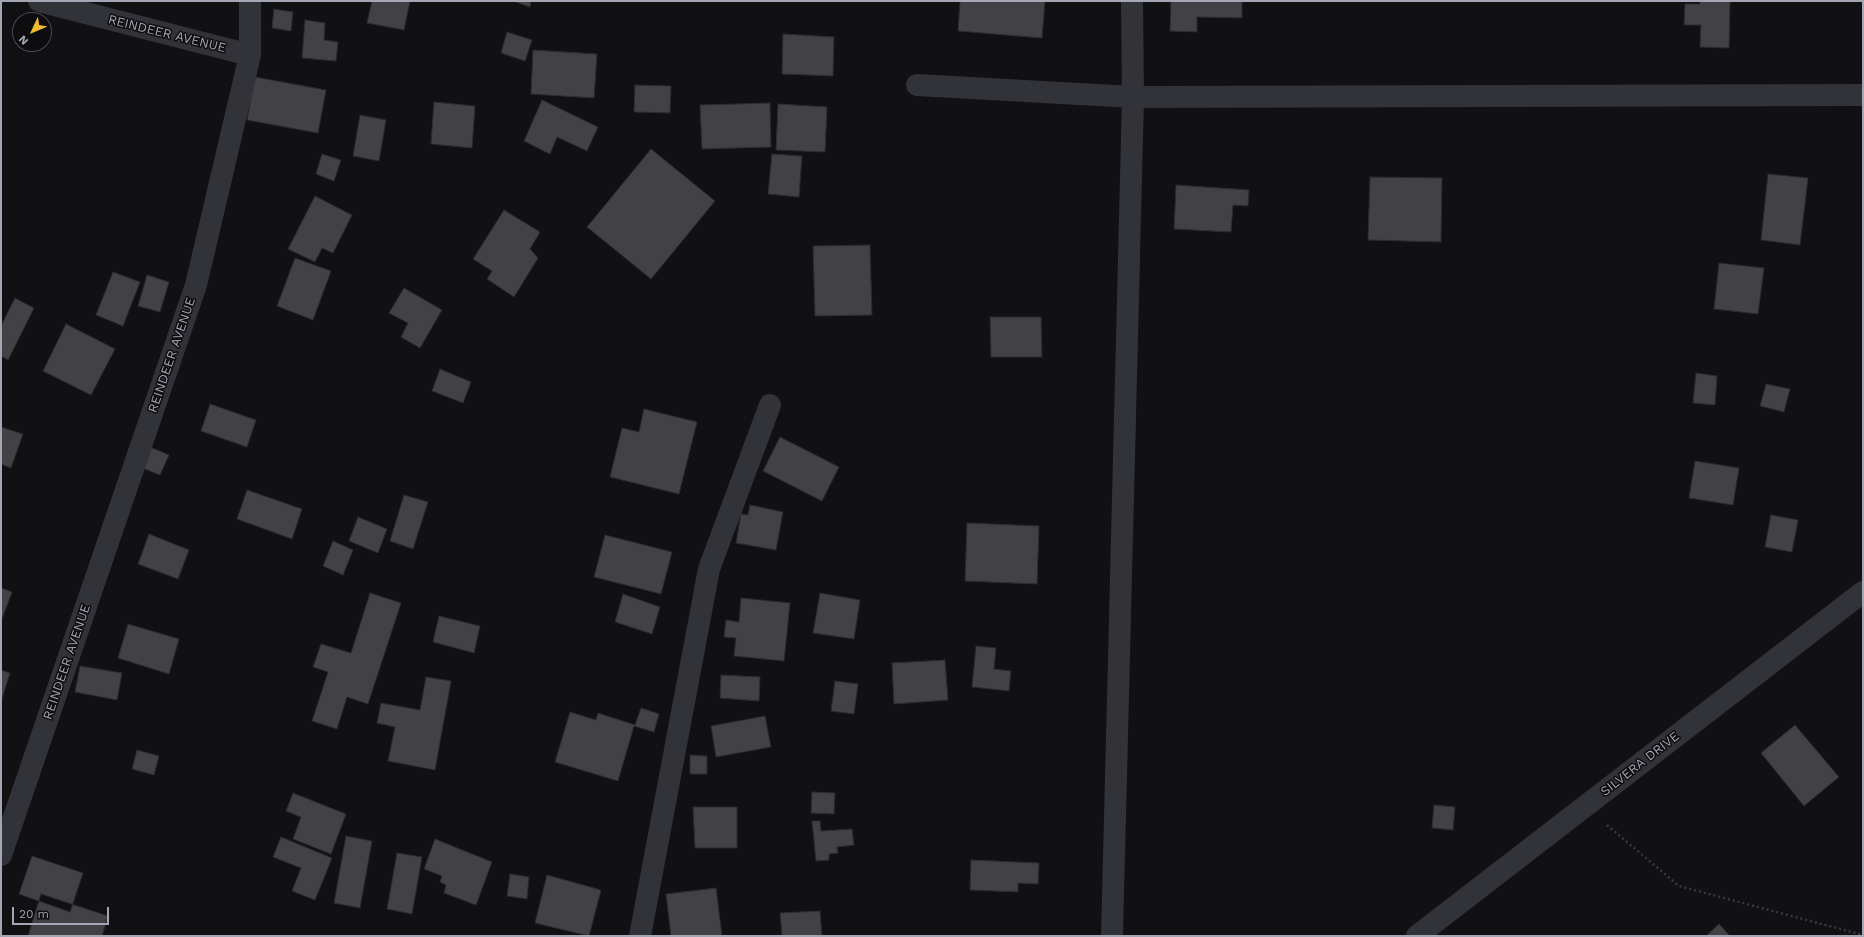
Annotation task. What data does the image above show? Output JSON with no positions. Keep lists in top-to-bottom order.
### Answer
{
  "streets": {
    "street": ["REINDEER AVENUE", "SILVERA DRIVE"]
  },
  "scale_bar": "20 m",
  "north": "bottom left"
}
